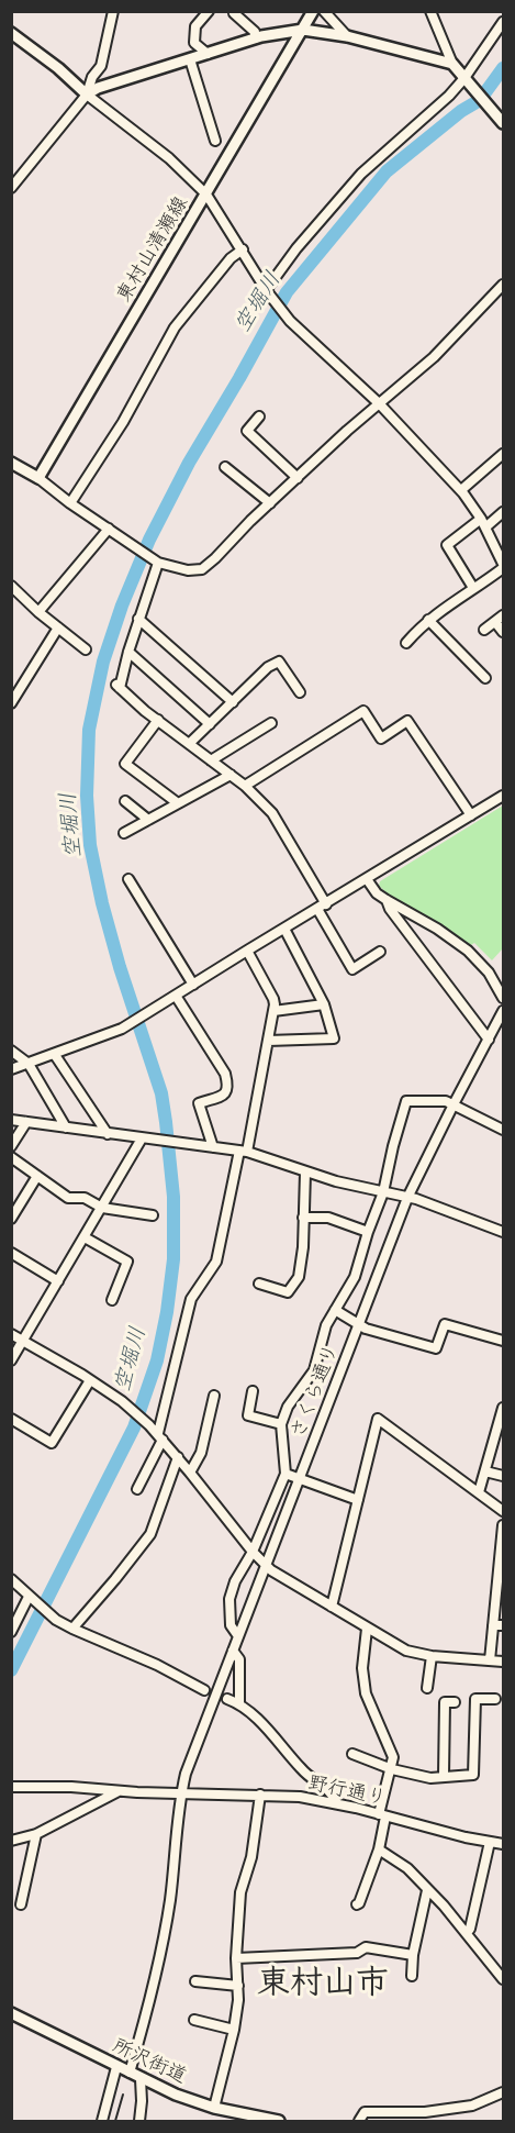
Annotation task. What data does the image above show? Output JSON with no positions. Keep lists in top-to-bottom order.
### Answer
{
  "streets": {
    "main road": ["東村山清瀬線", "所沢街道"],
    "street": ["さくら通り", "野行通り"]
  },
  "crossings": [
    ["さくら通り", "野行通り"],
    ["さくら通り", "所沢街道"]
  ],
  "districts": ["東村山市"],
  "water": ["空堀川"]
}
